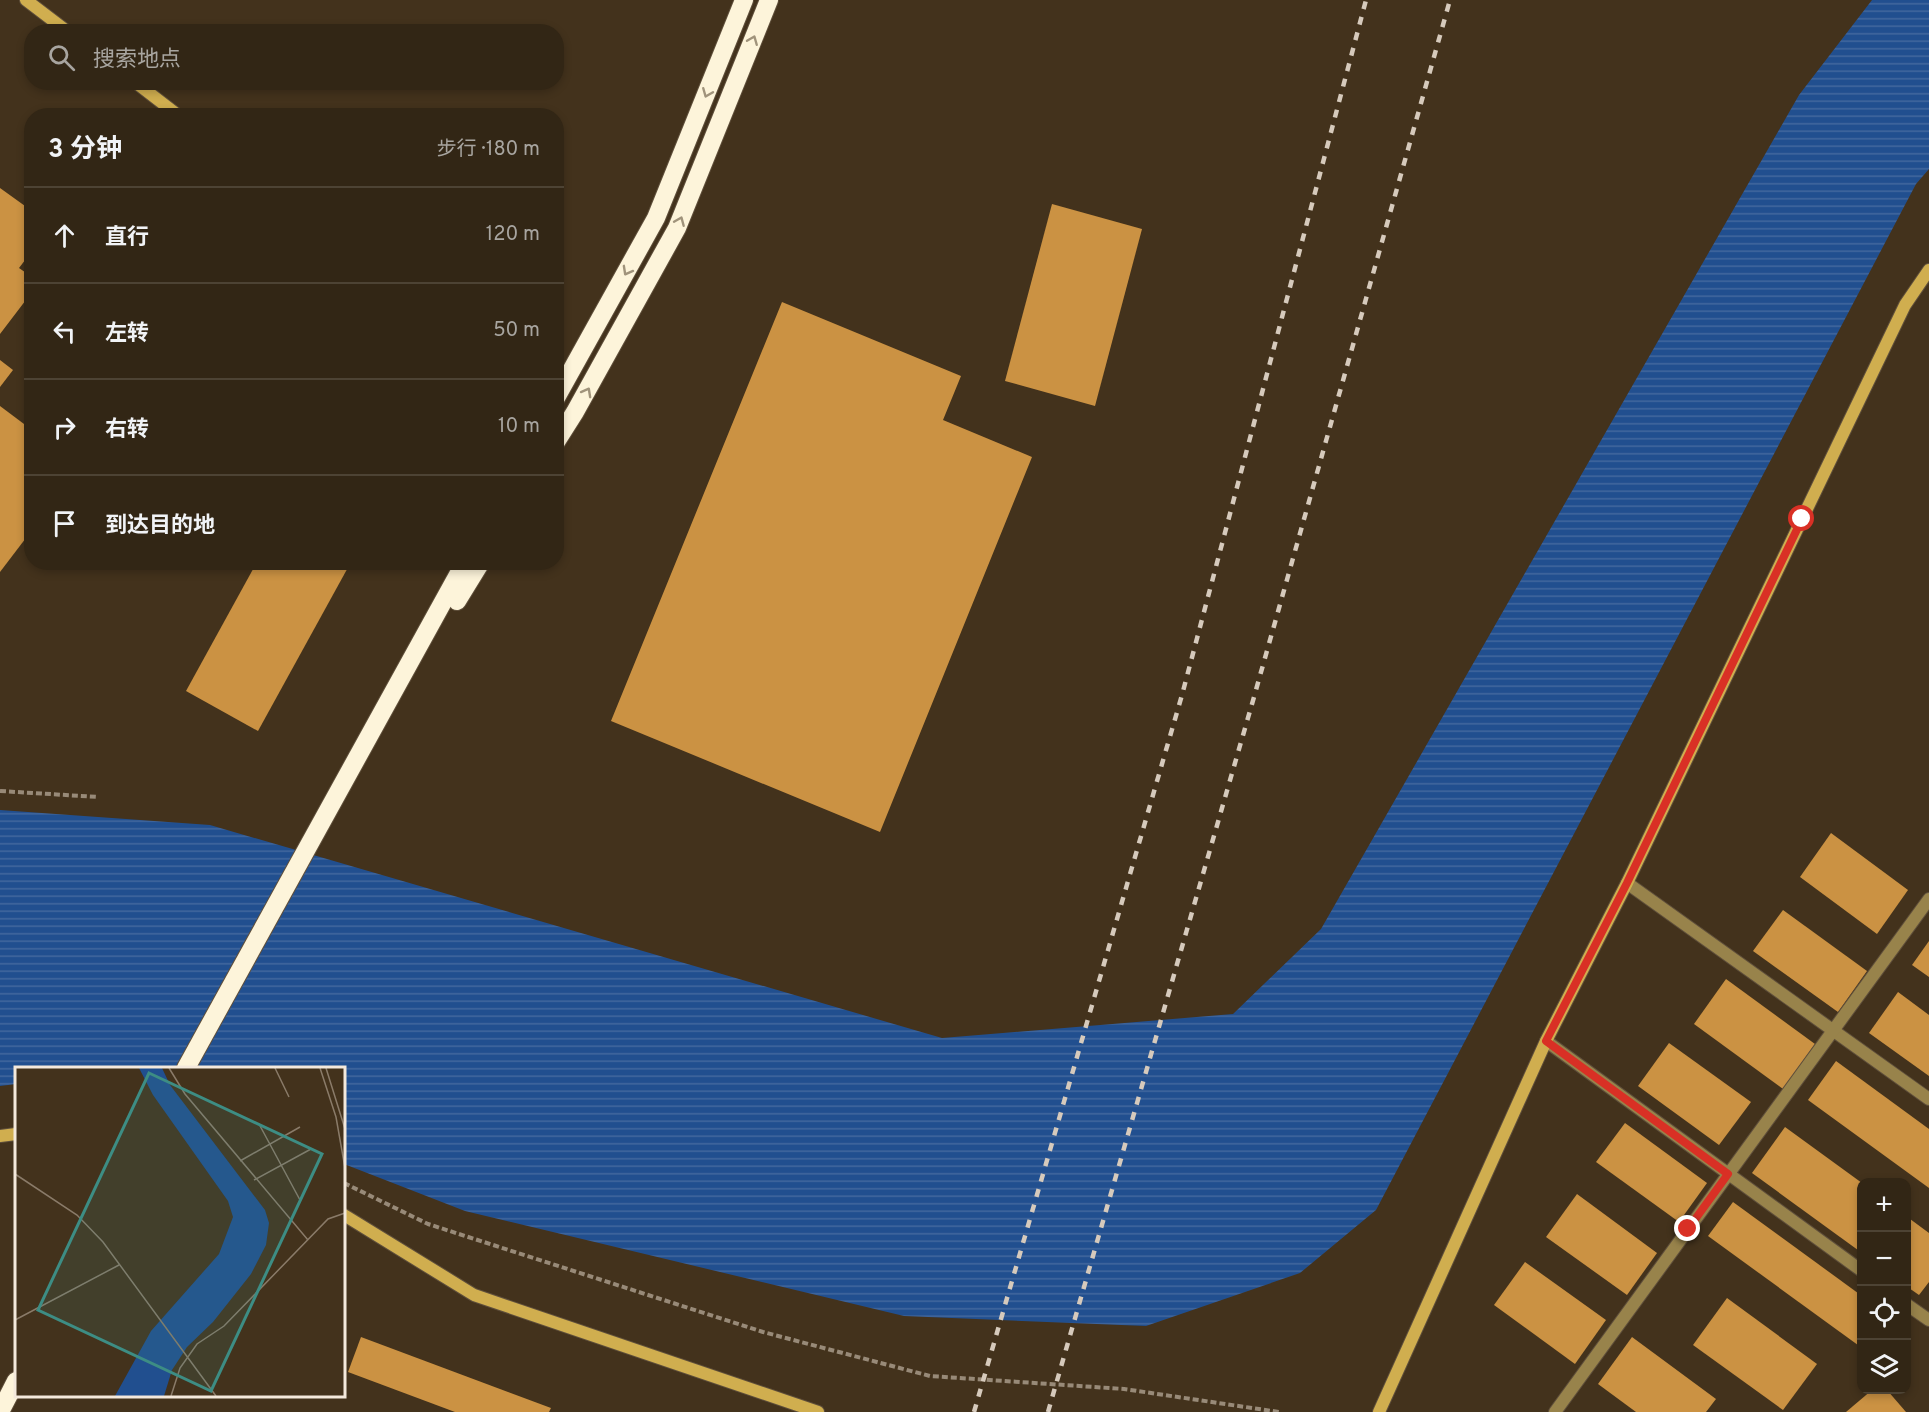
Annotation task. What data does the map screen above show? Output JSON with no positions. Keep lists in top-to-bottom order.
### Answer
{
  "page": {
    "search": "搜索地点",
    "heading": ["3 分钟", "步行 · 180 m"],
    "list": [
      ["直行", "120 m"],
      ["左转", "50 m"],
      ["右转", "10 m"],
      "到达目的地"
    ],
    "map_buttons": ["+", "−"]
  }
}
